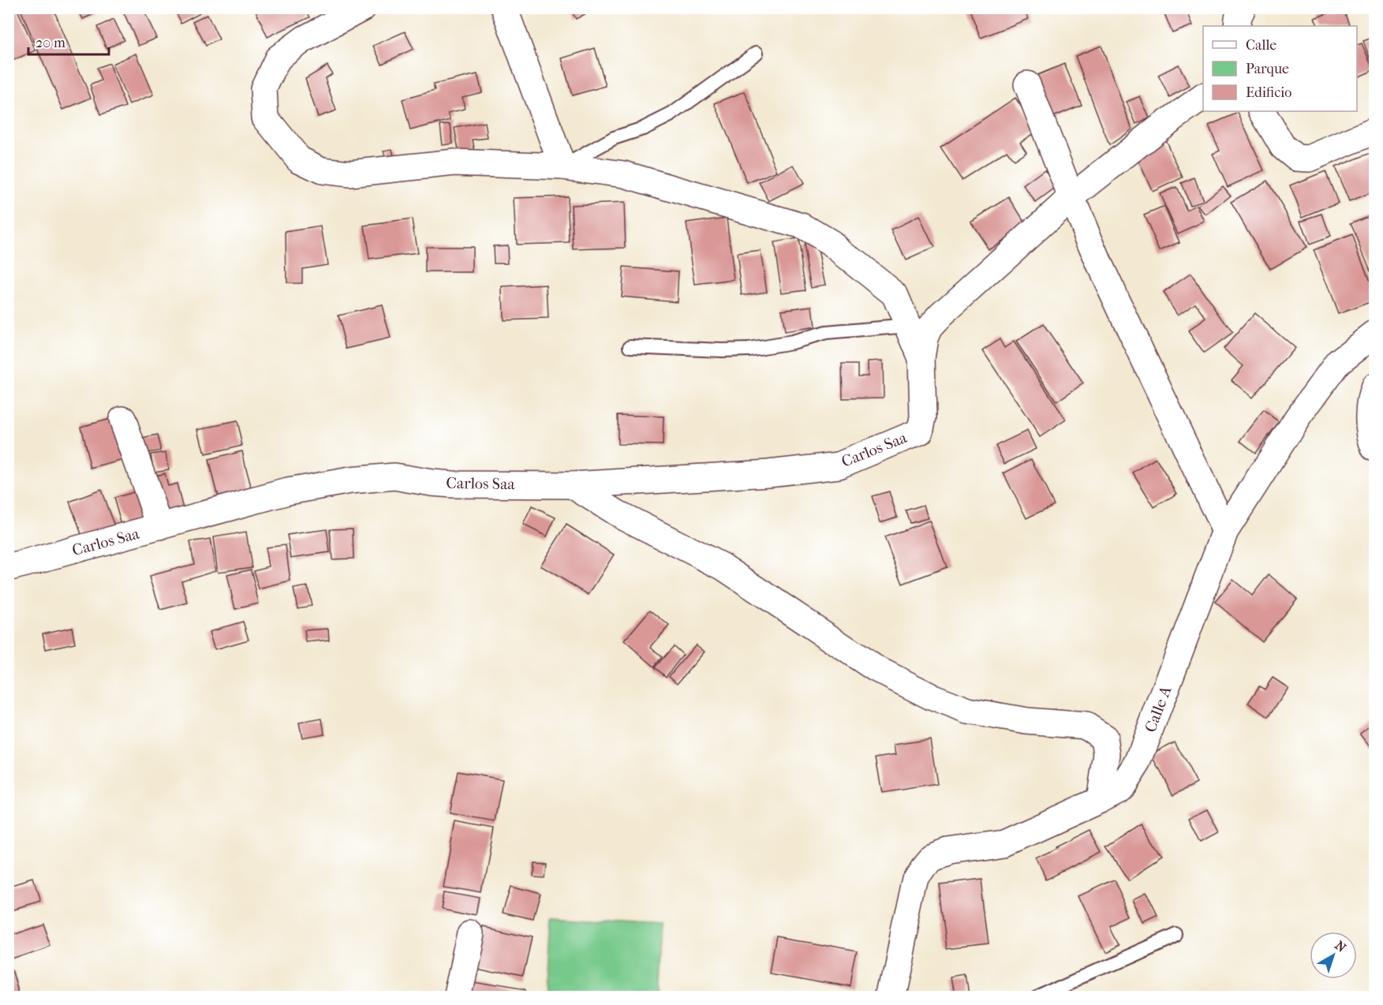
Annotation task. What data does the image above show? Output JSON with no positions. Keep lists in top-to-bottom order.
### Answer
{
  "streets": {
    "street": ["Carlos Saa", "Calle A"]
  },
  "legend": ["Calle", "Parque", "Edificio"],
  "scale_bar": "20 m",
  "north": "top right"
}
